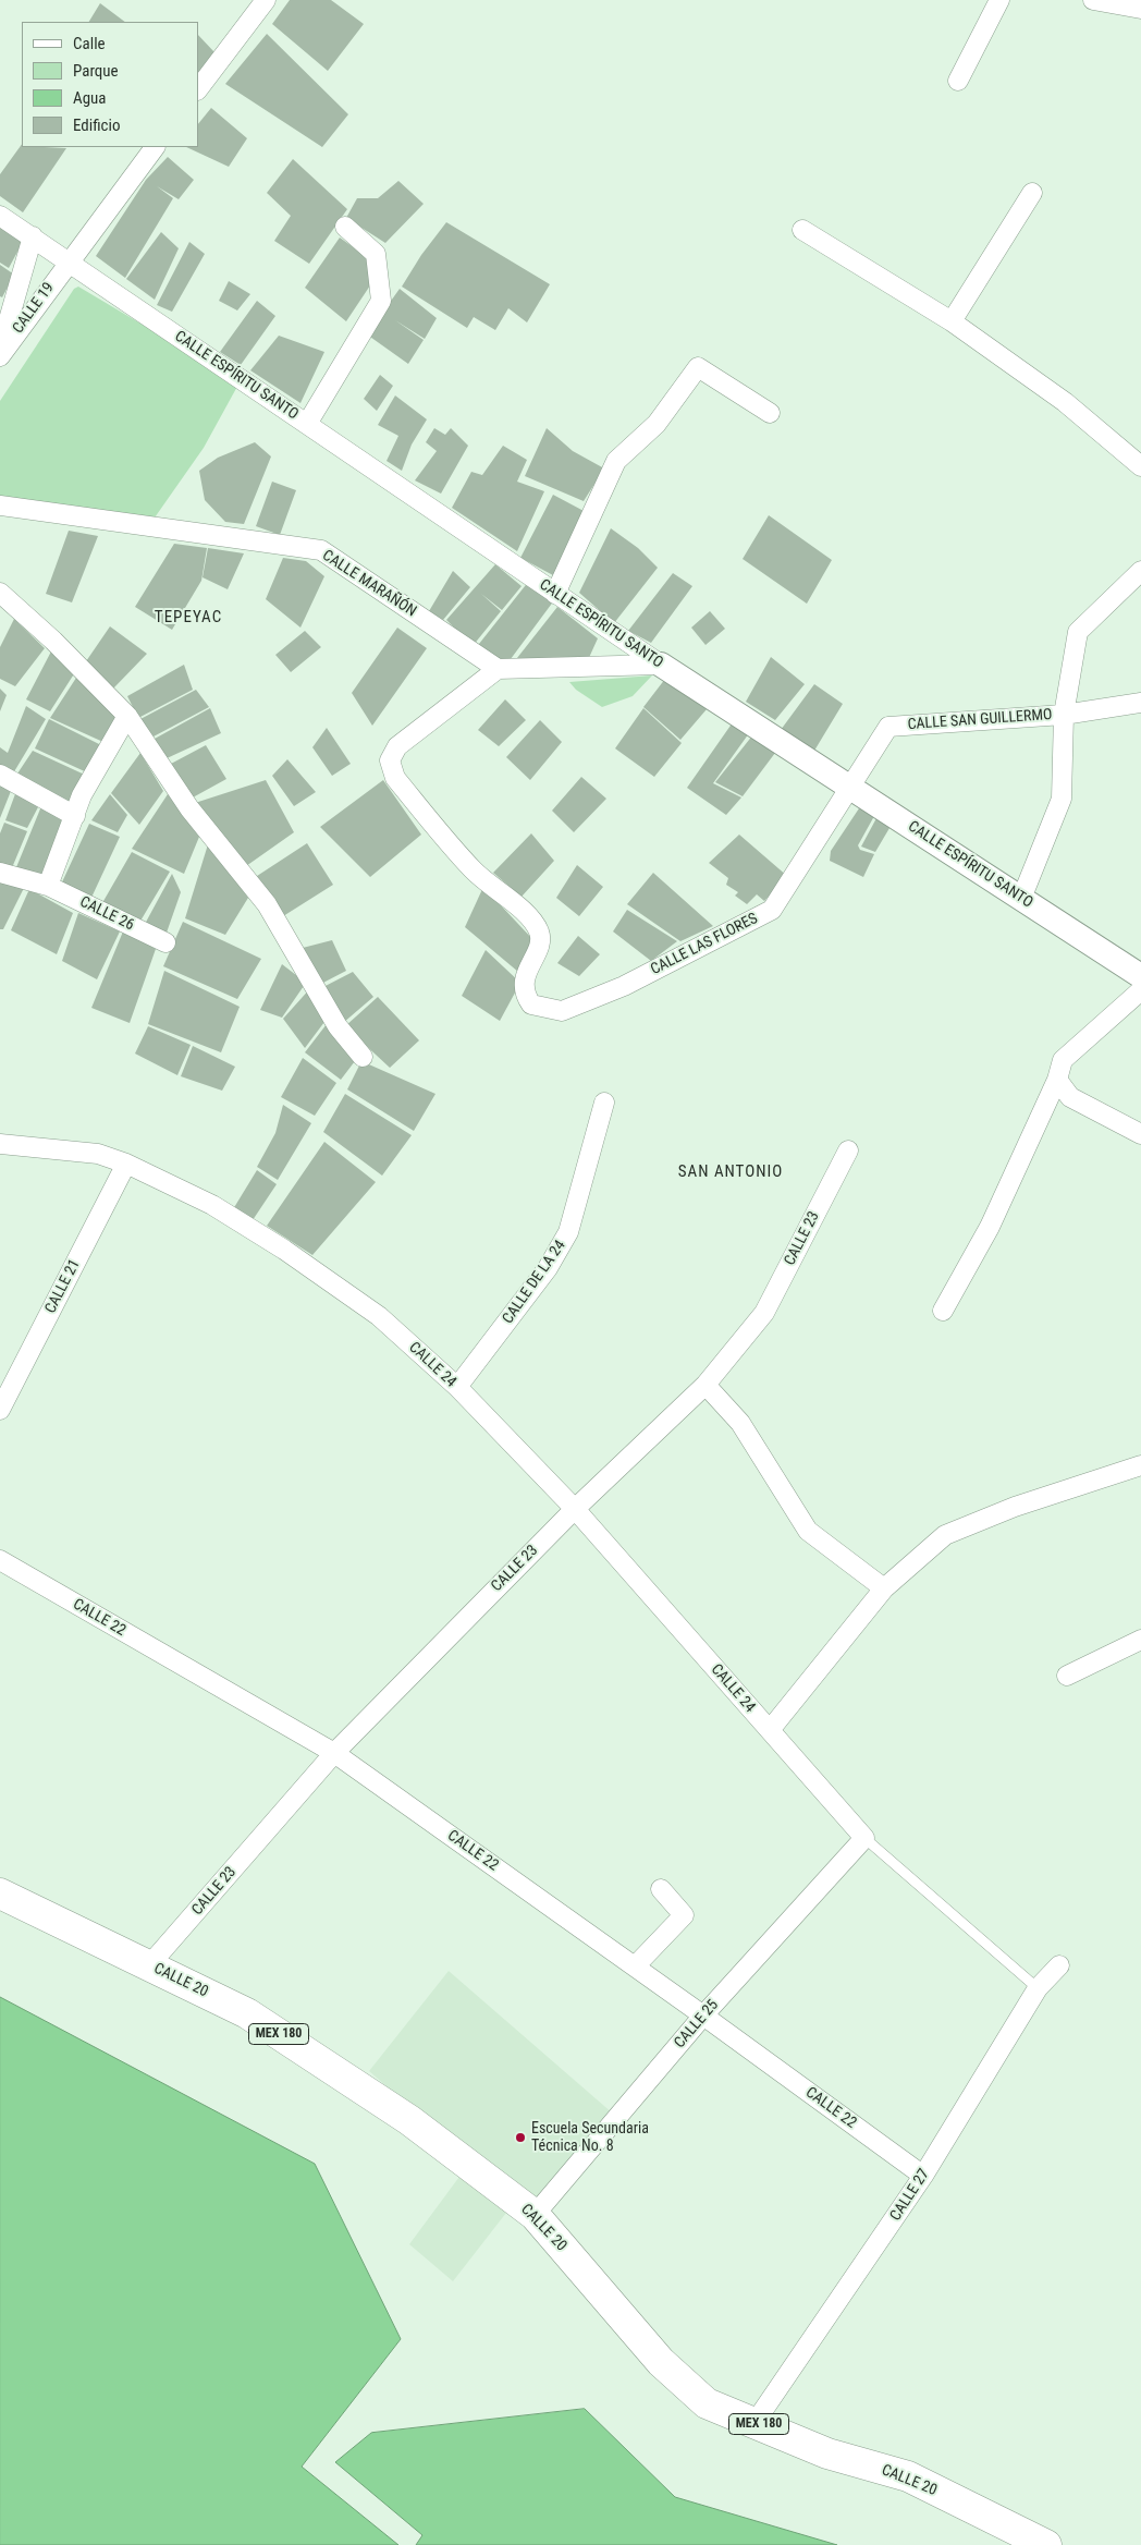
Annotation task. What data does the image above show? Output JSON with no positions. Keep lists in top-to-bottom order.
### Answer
{
  "streets": {
    "main road": ["CALLE 20", "MEX 180"],
    "street": [
      "CALLE 19",
      "CALLE ESPÍRITU SANTO",
      "CALLE MARAÑÓN",
      "CALLE SAN GUILLERMO",
      "CALLE 26",
      "CALLE LAS FLORES",
      "CALLE 23",
      "CALLE DE LA 24",
      "CALLE 21",
      "CALLE 24",
      "CALLE 22",
      "CALLE 25",
      "CALLE 27"
    ]
  },
  "crossings": [
    ["CALLE 19", "CALLE ESPÍRITU SANTO"],
    ["CALLE ESPÍRITU SANTO", "CALLE SAN GUILLERMO"],
    ["CALLE ESPÍRITU SANTO", "CALLE LAS FLORES"],
    ["CALLE MARAÑÓN", "CALLE LAS FLORES"],
    ["CALLE SAN GUILLERMO", "CALLE LAS FLORES"],
    ["CALLE 23", "CALLE 24"],
    ["CALLE 23", "CALLE 22"],
    ["CALLE 23", "CALLE 20"],
    ["CALLE DE LA 24", "CALLE 24"],
    ["CALLE 21", "CALLE 24"],
    ["CALLE 24", "CALLE 25"],
    ["CALLE 22", "CALLE 25"],
    ["CALLE 22", "CALLE 27"],
    ["CALLE 20", "CALLE 25"],
    ["CALLE 20", "CALLE 27"]
  ],
  "districts": ["TEPEYAC", "SAN ANTONIO"],
  "places": ["Escuela Secundaria Técnica No. 8"],
  "legend": [
    "Calle",
    "Parque",
    "Agua",
    "Edificio"
  ]
}
